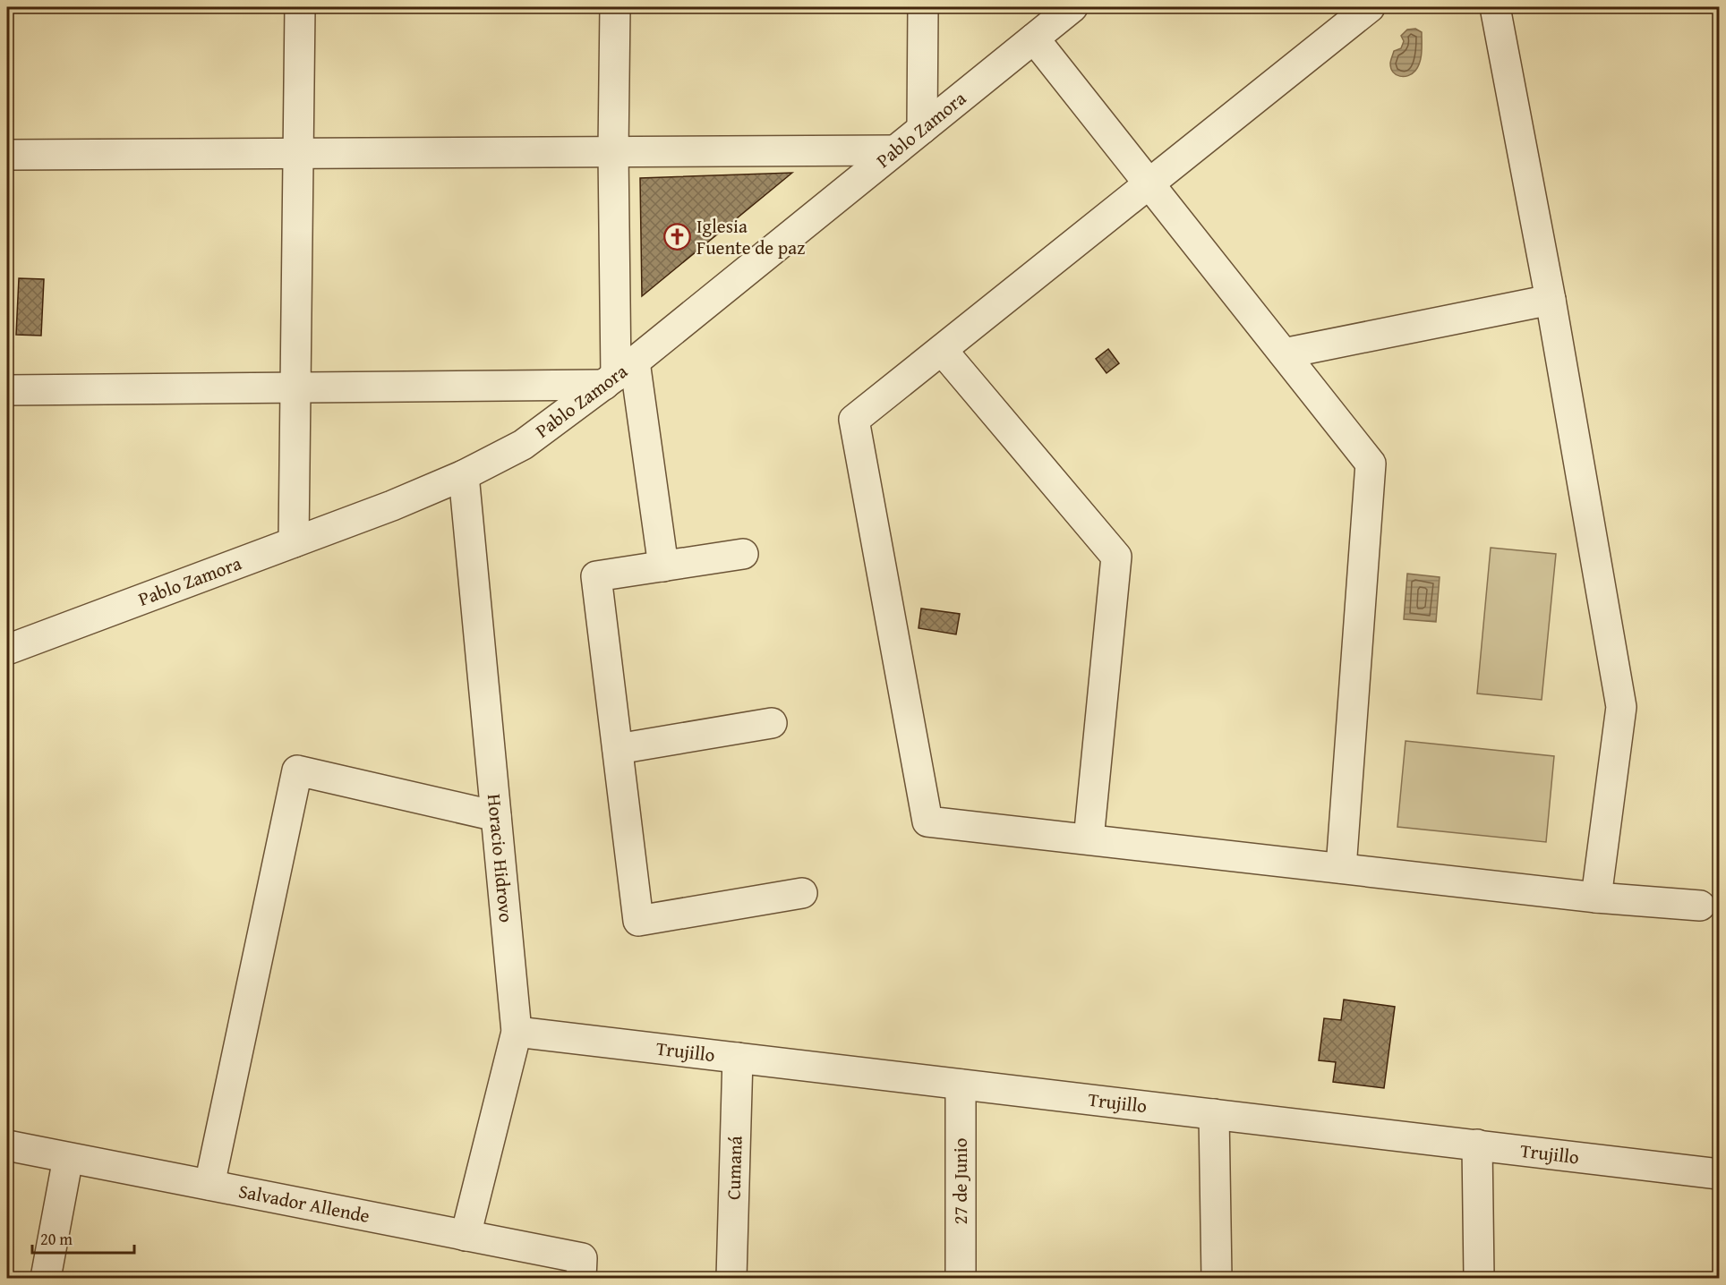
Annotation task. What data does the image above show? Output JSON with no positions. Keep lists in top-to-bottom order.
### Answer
{
  "streets": {
    "street": [
      "Pablo Zamora",
      "Horacio Hidrovo",
      "Trujillo",
      "Cumaná",
      "27 de Junio",
      "Salvador Allende"
    ]
  },
  "crossings": [
    ["Pablo Zamora", "Horacio Hidrovo"],
    ["Horacio Hidrovo", "Trujillo"],
    ["Horacio Hidrovo", "Salvador Allende"],
    ["Trujillo", "Cumaná"],
    ["Trujillo", "27 de Junio"]
  ],
  "places": {
    "church": ["Iglesia Fuente de paz"]
  },
  "scale_bar": "20 m"
}
